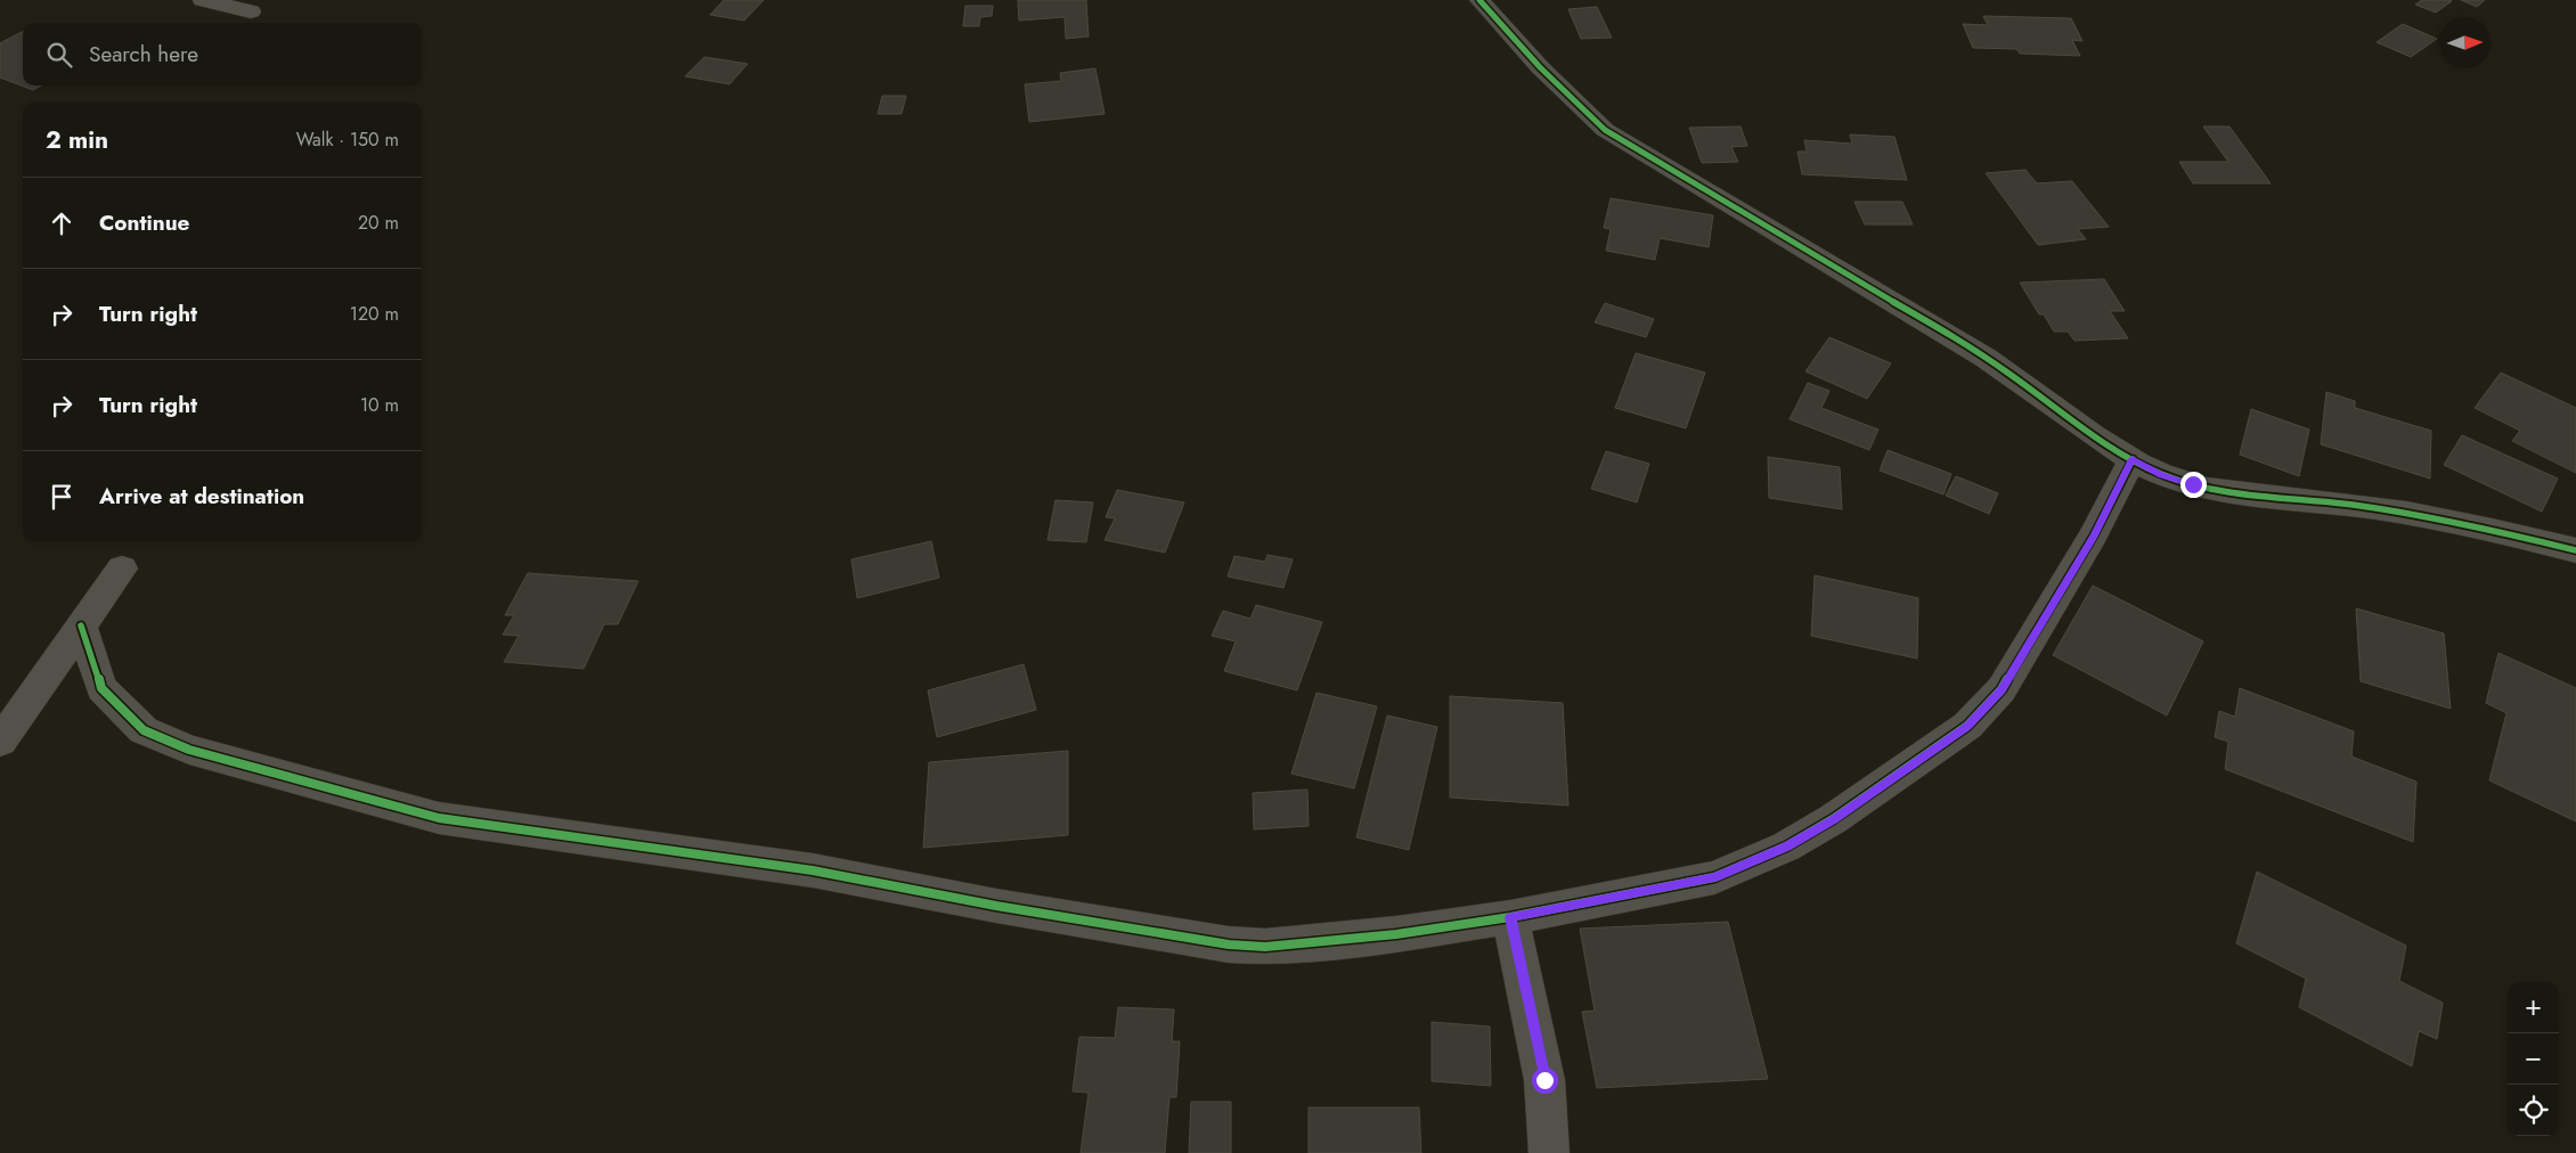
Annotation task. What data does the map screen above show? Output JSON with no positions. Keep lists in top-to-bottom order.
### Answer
{
  "north": "right",
  "page": {
    "search": "Search here",
    "heading": ["2 min", "Walk · 150 m"],
    "list": [
      ["Continue", "20 m"],
      ["Turn right", "120 m"],
      ["Turn right", "10 m"],
      "Arrive at destination"
    ],
    "map_buttons": ["+", "−"]
  }
}
